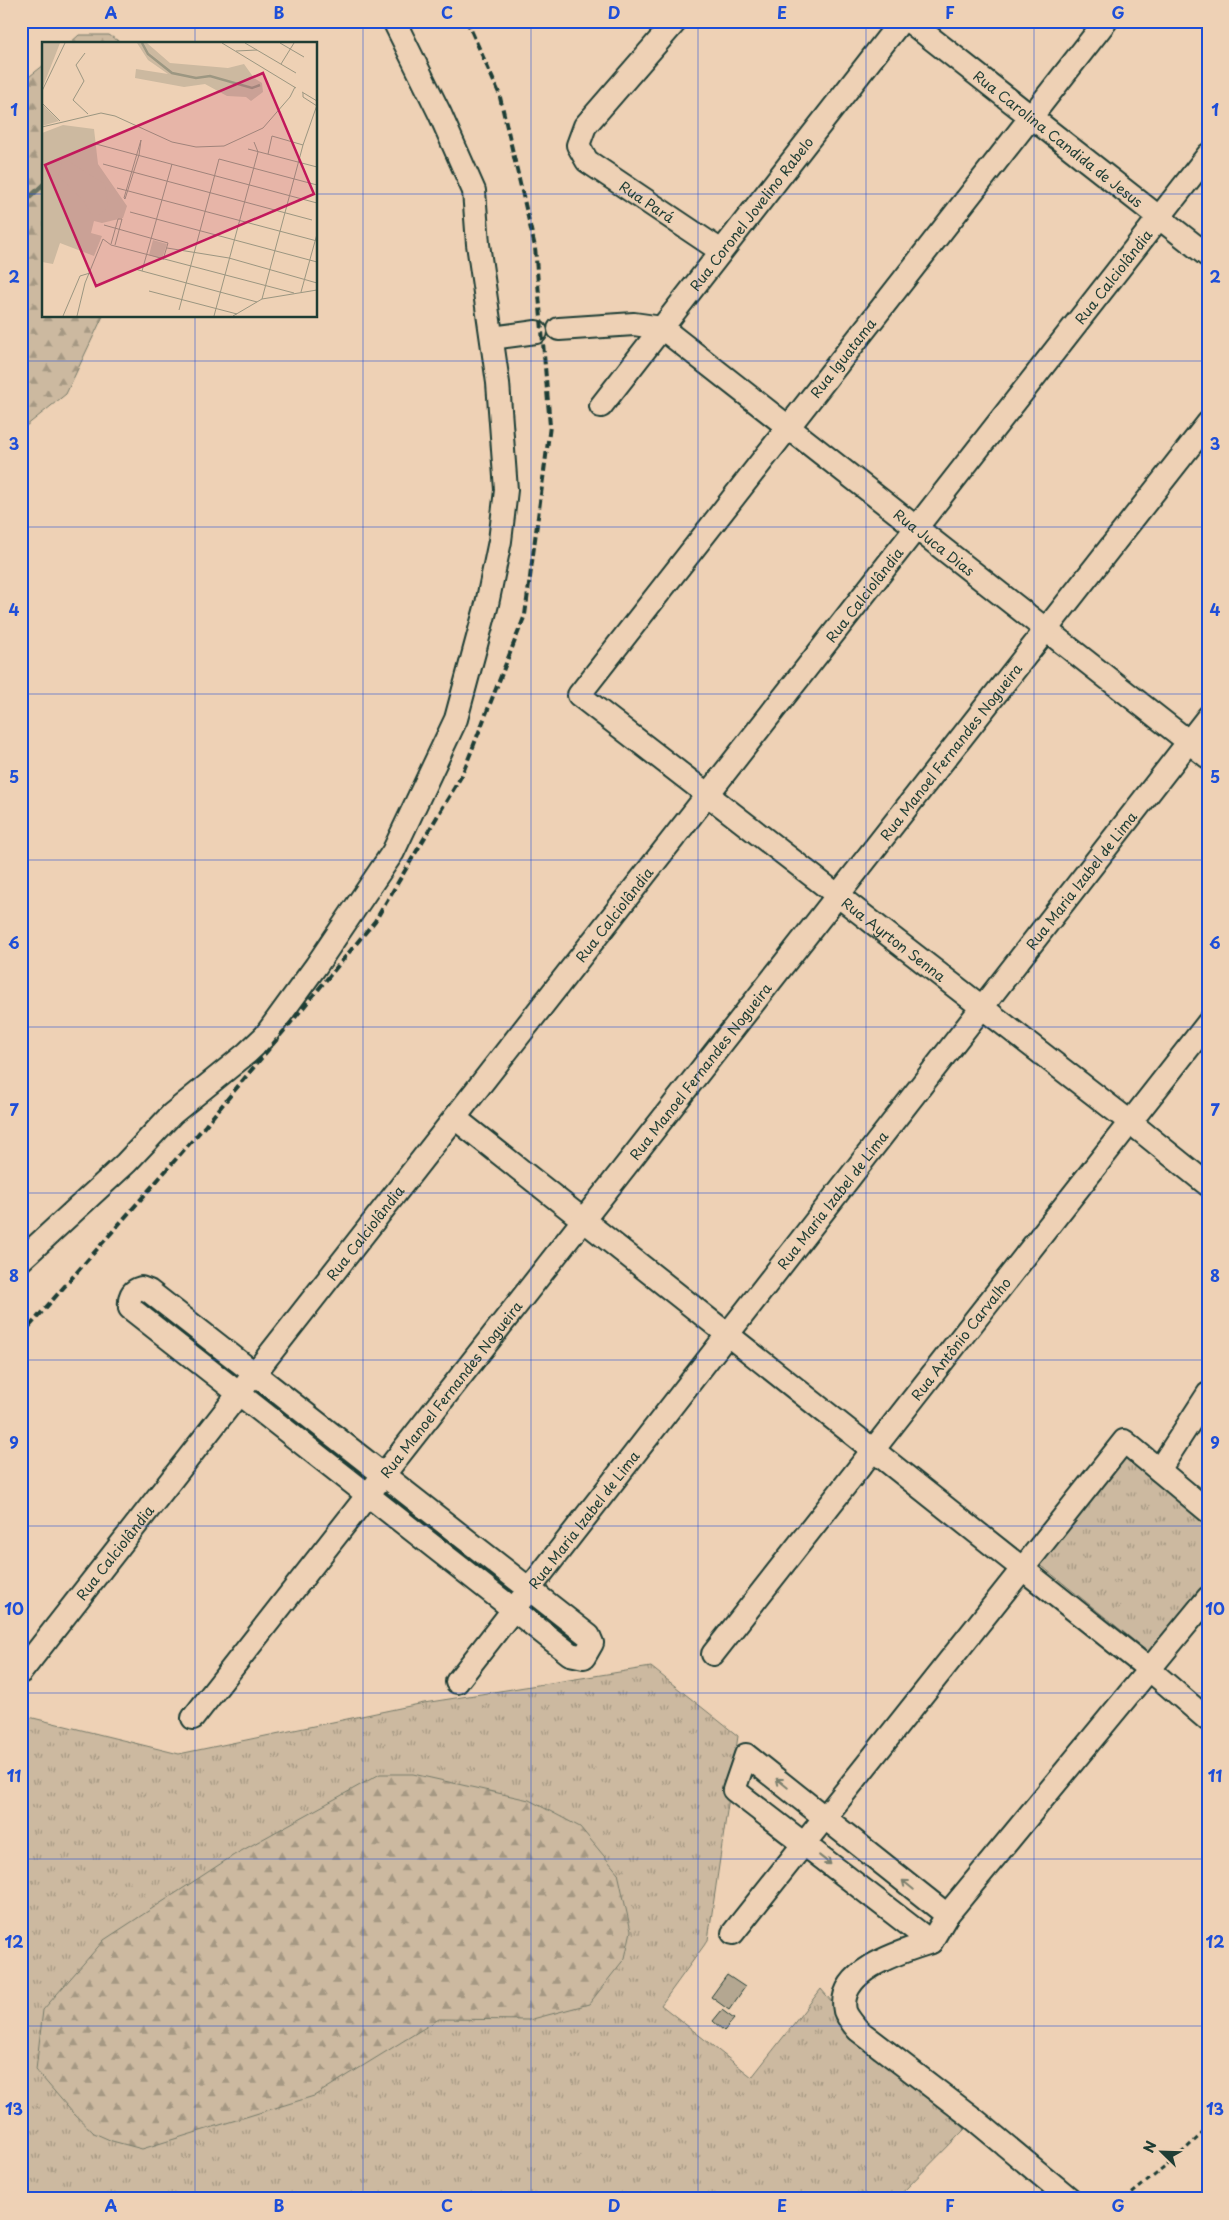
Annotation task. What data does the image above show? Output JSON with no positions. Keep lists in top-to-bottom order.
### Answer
{
  "streets": {
    "street": [
      "Rua Carolina Candida de Jesus",
      "Rua Pará",
      "Rua Coronel Jovelino Rabelo",
      "Rua Calciolândia",
      "Rua Iguatama",
      "Rua Juca Dias",
      "Rua Manoel Fernandes Nogueira",
      "Rua Maria Izabel de Lima",
      "Rua Ayrton Senna",
      "Rua Antônio Carvalho"
    ]
  },
  "crossings": [
    ["Rua Carolina Candida de Jesus", "Rua Calciolândia"],
    ["Rua Carolina Candida de Jesus", "Rua Iguatama"],
    ["Rua Pará", "Rua Coronel Jovelino Rabelo"],
    ["Rua Coronel Jovelino Rabelo", "Rua Juca Dias"],
    ["Rua Calciolândia", "Rua Juca Dias"],
    ["Rua Calciolândia", "Rua Ayrton Senna"],
    ["Rua Iguatama", "Rua Juca Dias"],
    ["Rua Iguatama", "Rua Ayrton Senna"],
    ["Rua Juca Dias", "Rua Manoel Fernandes Nogueira"],
    ["Rua Juca Dias", "Rua Maria Izabel de Lima"],
    ["Rua Manoel Fernandes Nogueira", "Rua Ayrton Senna"],
    ["Rua Maria Izabel de Lima", "Rua Ayrton Senna"],
    ["Rua Ayrton Senna", "Rua Antônio Carvalho"]
  ],
  "north": "top left",
  "grid": {
    "columns": [
      "A",
      "B",
      "C",
      "D",
      "E",
      "F",
      "G"
    ],
    "rows": [
      "1",
      "2",
      "3",
      "4",
      "5",
      "6",
      "7",
      "8",
      "9",
      "10",
      "11",
      "12",
      "13"
    ]
  }
}
